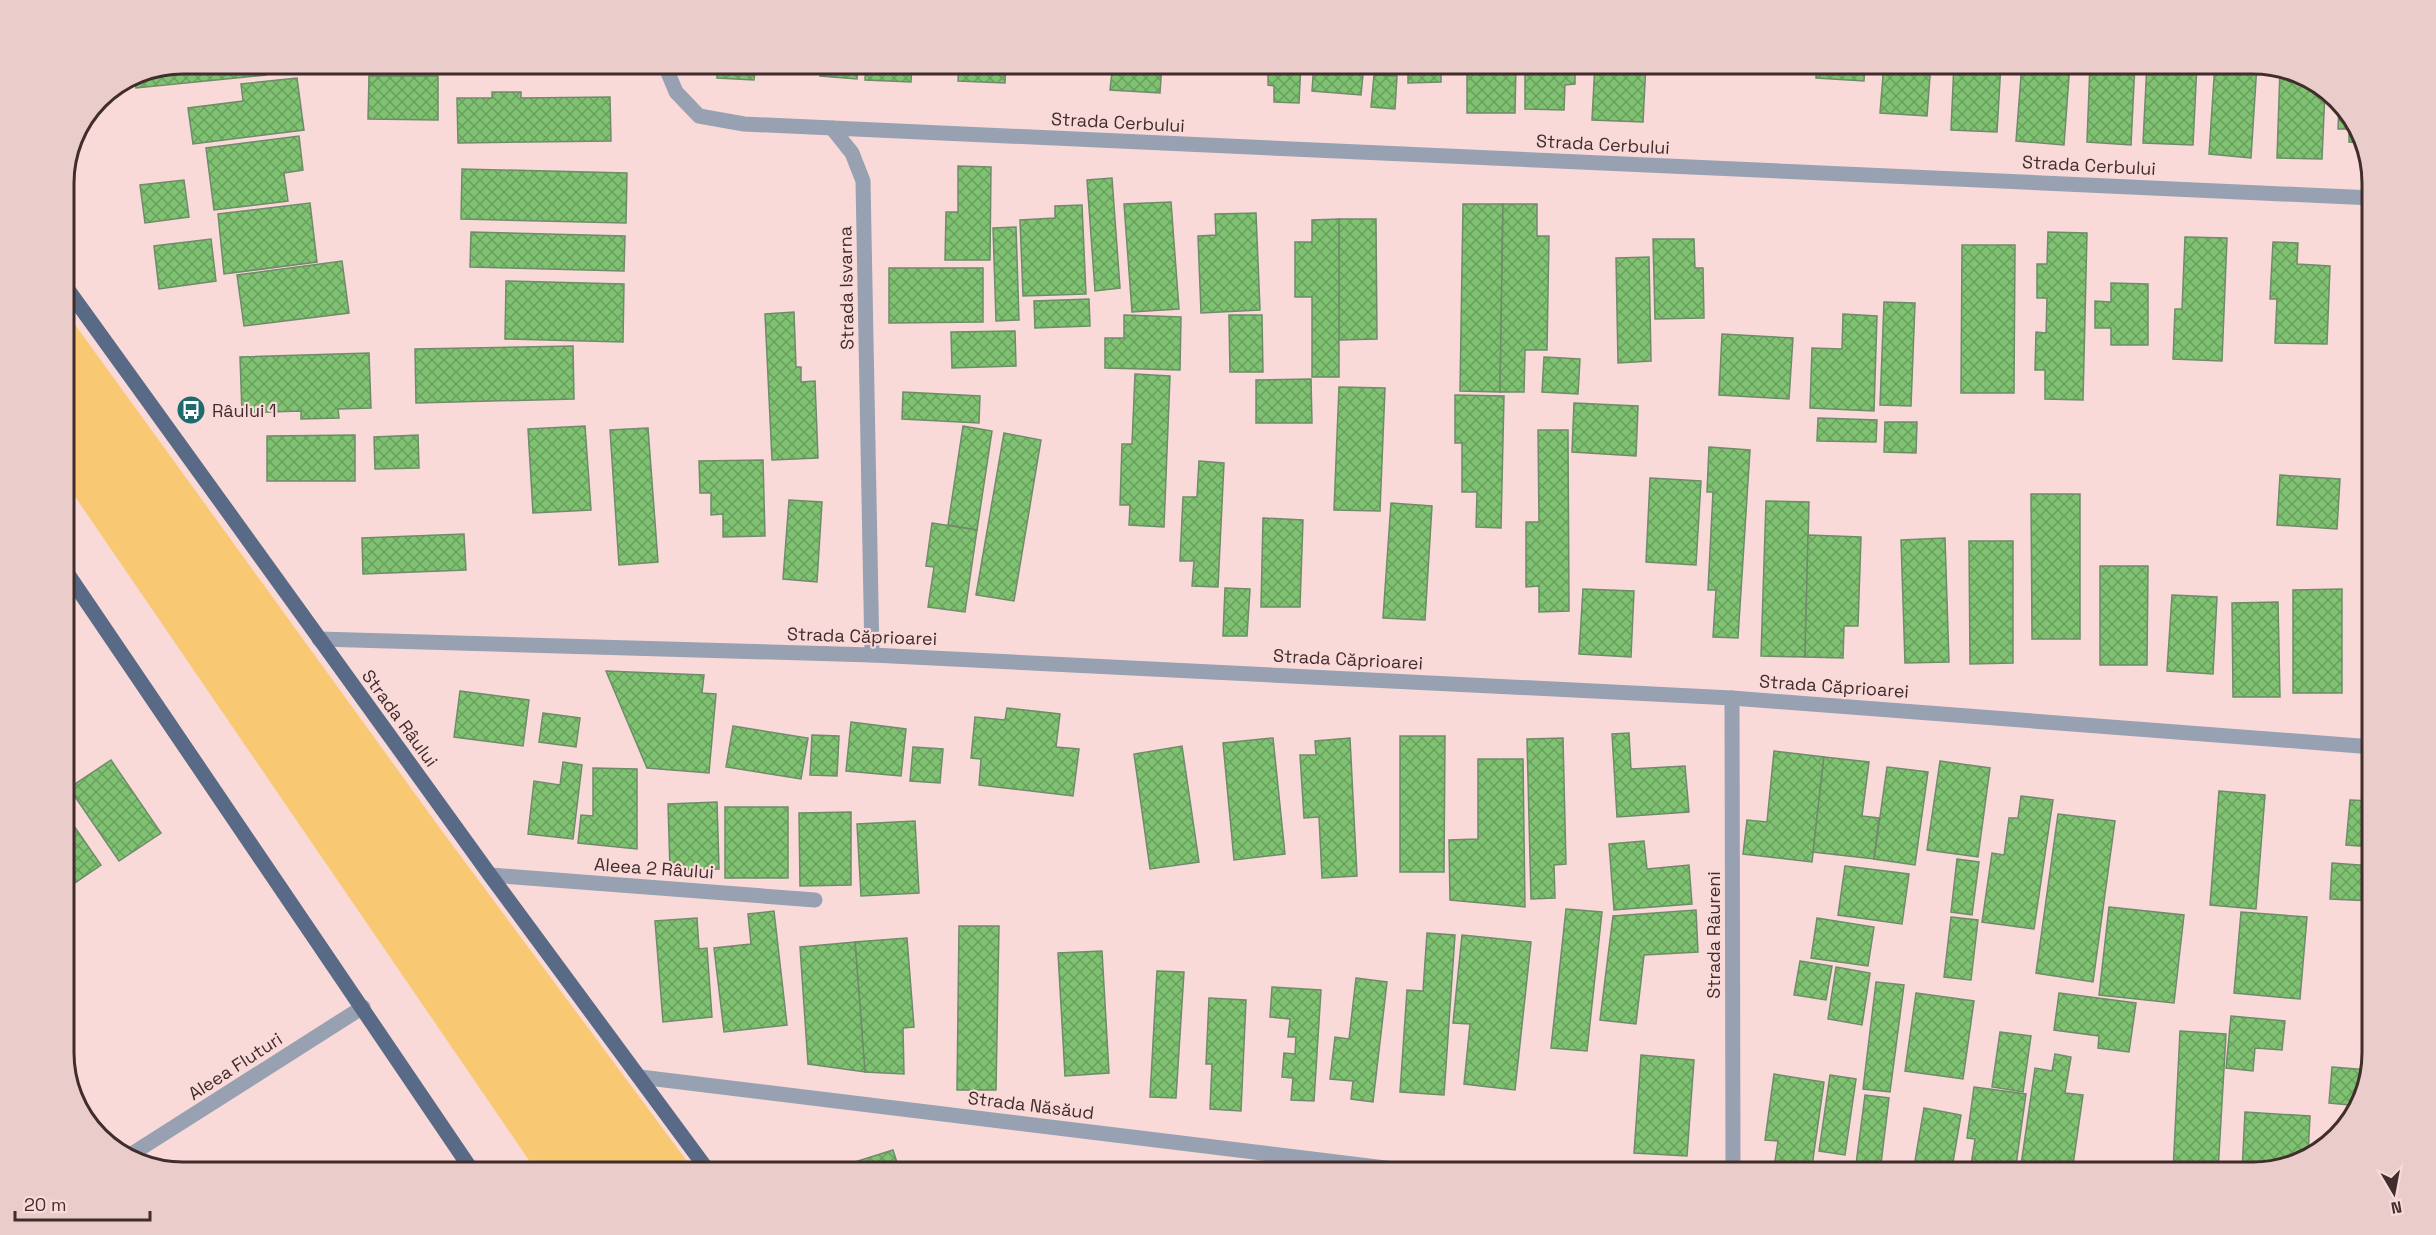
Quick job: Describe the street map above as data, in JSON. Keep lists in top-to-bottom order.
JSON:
{
  "streets": {
    "main road": ["Strada Râului"],
    "street": [
      "Strada Cerbului",
      "Strada Isvarna",
      "Strada Căprioarei",
      "Aleea 2 Râului",
      "Strada Râureni",
      "Aleea Fluturi",
      "Strada Năsăud"
    ]
  },
  "crossings": [
    ["Strada Cerbului", "Strada Isvarna"],
    ["Strada Isvarna", "Strada Căprioarei"],
    ["Strada Căprioarei", "Strada Râului"],
    ["Strada Căprioarei", "Strada Râureni"],
    ["Strada Râului", "Aleea 2 Râului"],
    ["Strada Râului", "Strada Năsăud"]
  ],
  "places": {
    "bus stop": ["Râului 1"]
  },
  "scale_bar": "20 m",
  "north": "bottom"
}
